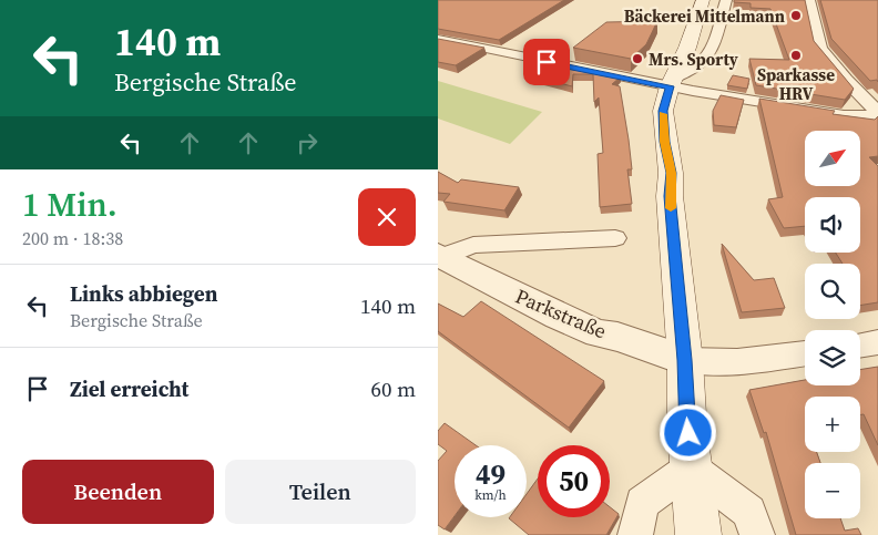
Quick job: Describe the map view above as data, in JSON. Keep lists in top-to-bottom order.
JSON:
{
  "streets": {
    "street": ["Parkstraße"]
  },
  "places": ["Bäckerei Mittelmann", "Sparkasse HRV", "Mrs. Sporty"],
  "north": "top right",
  "page": {
    "turn": ["140 m", "Bergische Straße"],
    "map_buttons": ["+", "−"],
    "heading": ["1 Min.", "200 m · 18:38"],
    "list": [
      {
        "name": "Links abbiegen",
        "note": "Bergische Straße",
        "value": "140 m"
      },
      {
        "name": "Ziel erreicht",
        "value": "60 m"
      }
    ],
    "speed": "49 km/h",
    "limit": "50",
    "buttons": ["Beenden", "Teilen"]
  }
}
